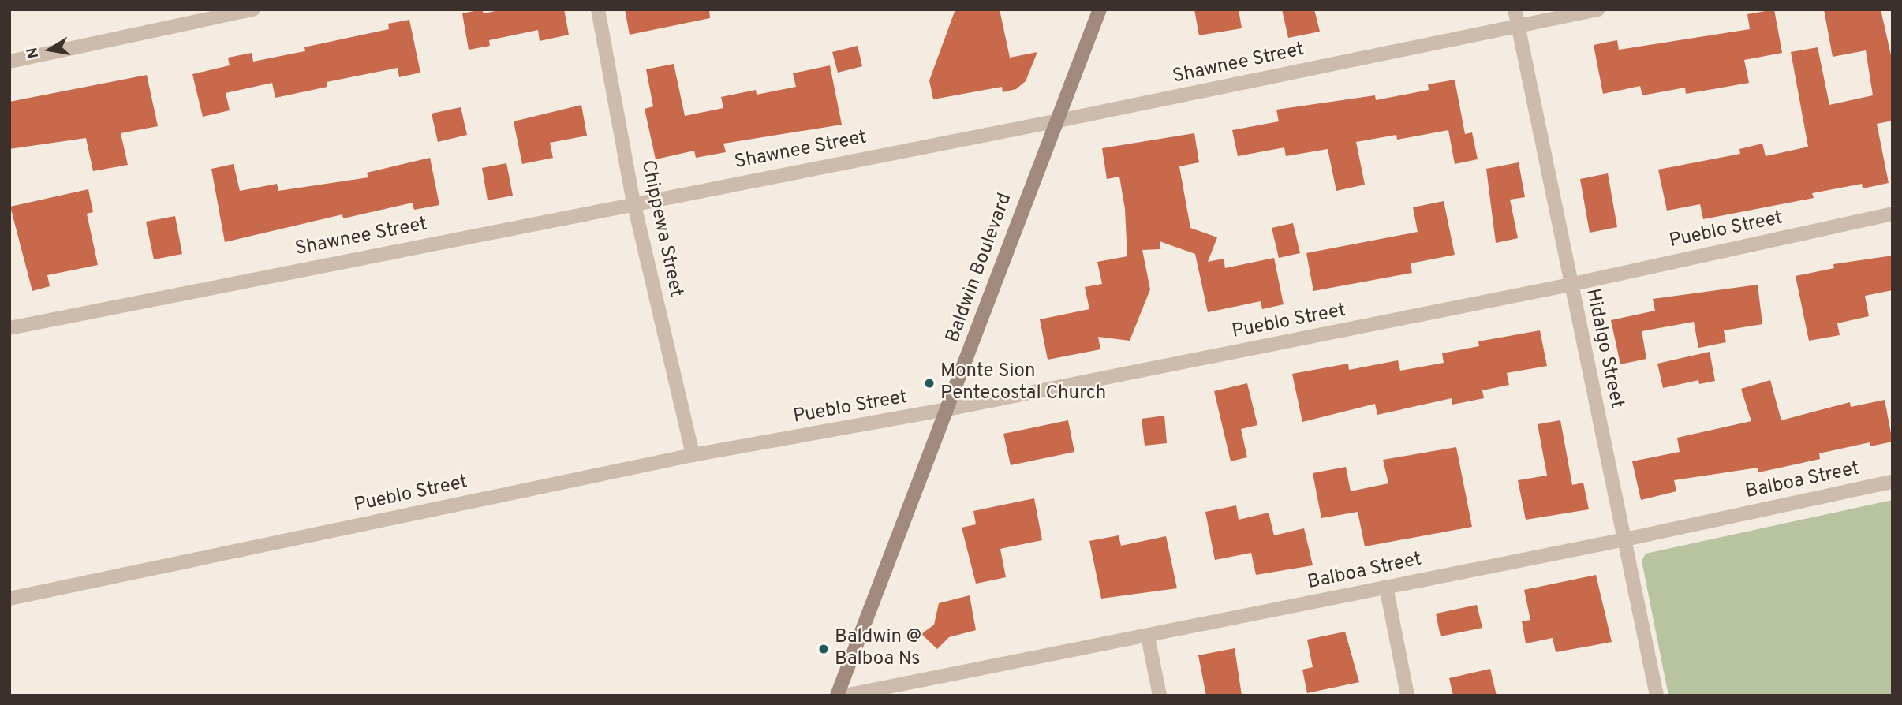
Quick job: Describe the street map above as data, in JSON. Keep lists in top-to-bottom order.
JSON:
{
  "streets": {
    "main road": ["Baldwin Boulevard"],
    "street": [
      "Shawnee Street",
      "Chippewa Street",
      "Pueblo Street",
      "Hidalgo Street",
      "Balboa Street"
    ]
  },
  "crossings": [
    ["Shawnee Street", "Chippewa Street"],
    ["Shawnee Street", "Baldwin Boulevard"],
    ["Shawnee Street", "Hidalgo Street"],
    ["Chippewa Street", "Pueblo Street"],
    ["Pueblo Street", "Baldwin Boulevard"],
    ["Pueblo Street", "Hidalgo Street"],
    ["Hidalgo Street", "Balboa Street"]
  ],
  "places": ["Monte Sion Pentecostal Church", "Baldwin @ Balboa Ns"],
  "north": "left"
}
